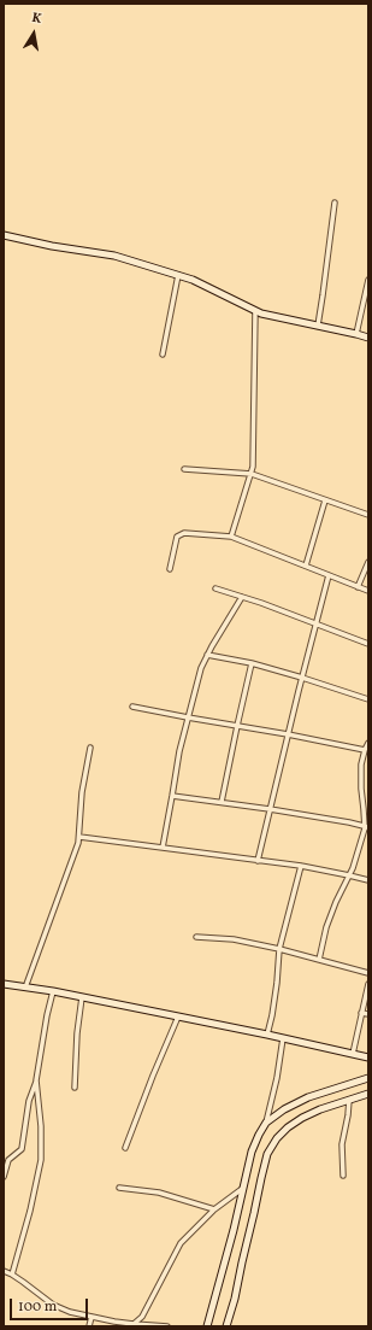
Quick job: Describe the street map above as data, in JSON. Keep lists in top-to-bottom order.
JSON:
{
  "scale_bar": "100 m",
  "north": "top"
}
